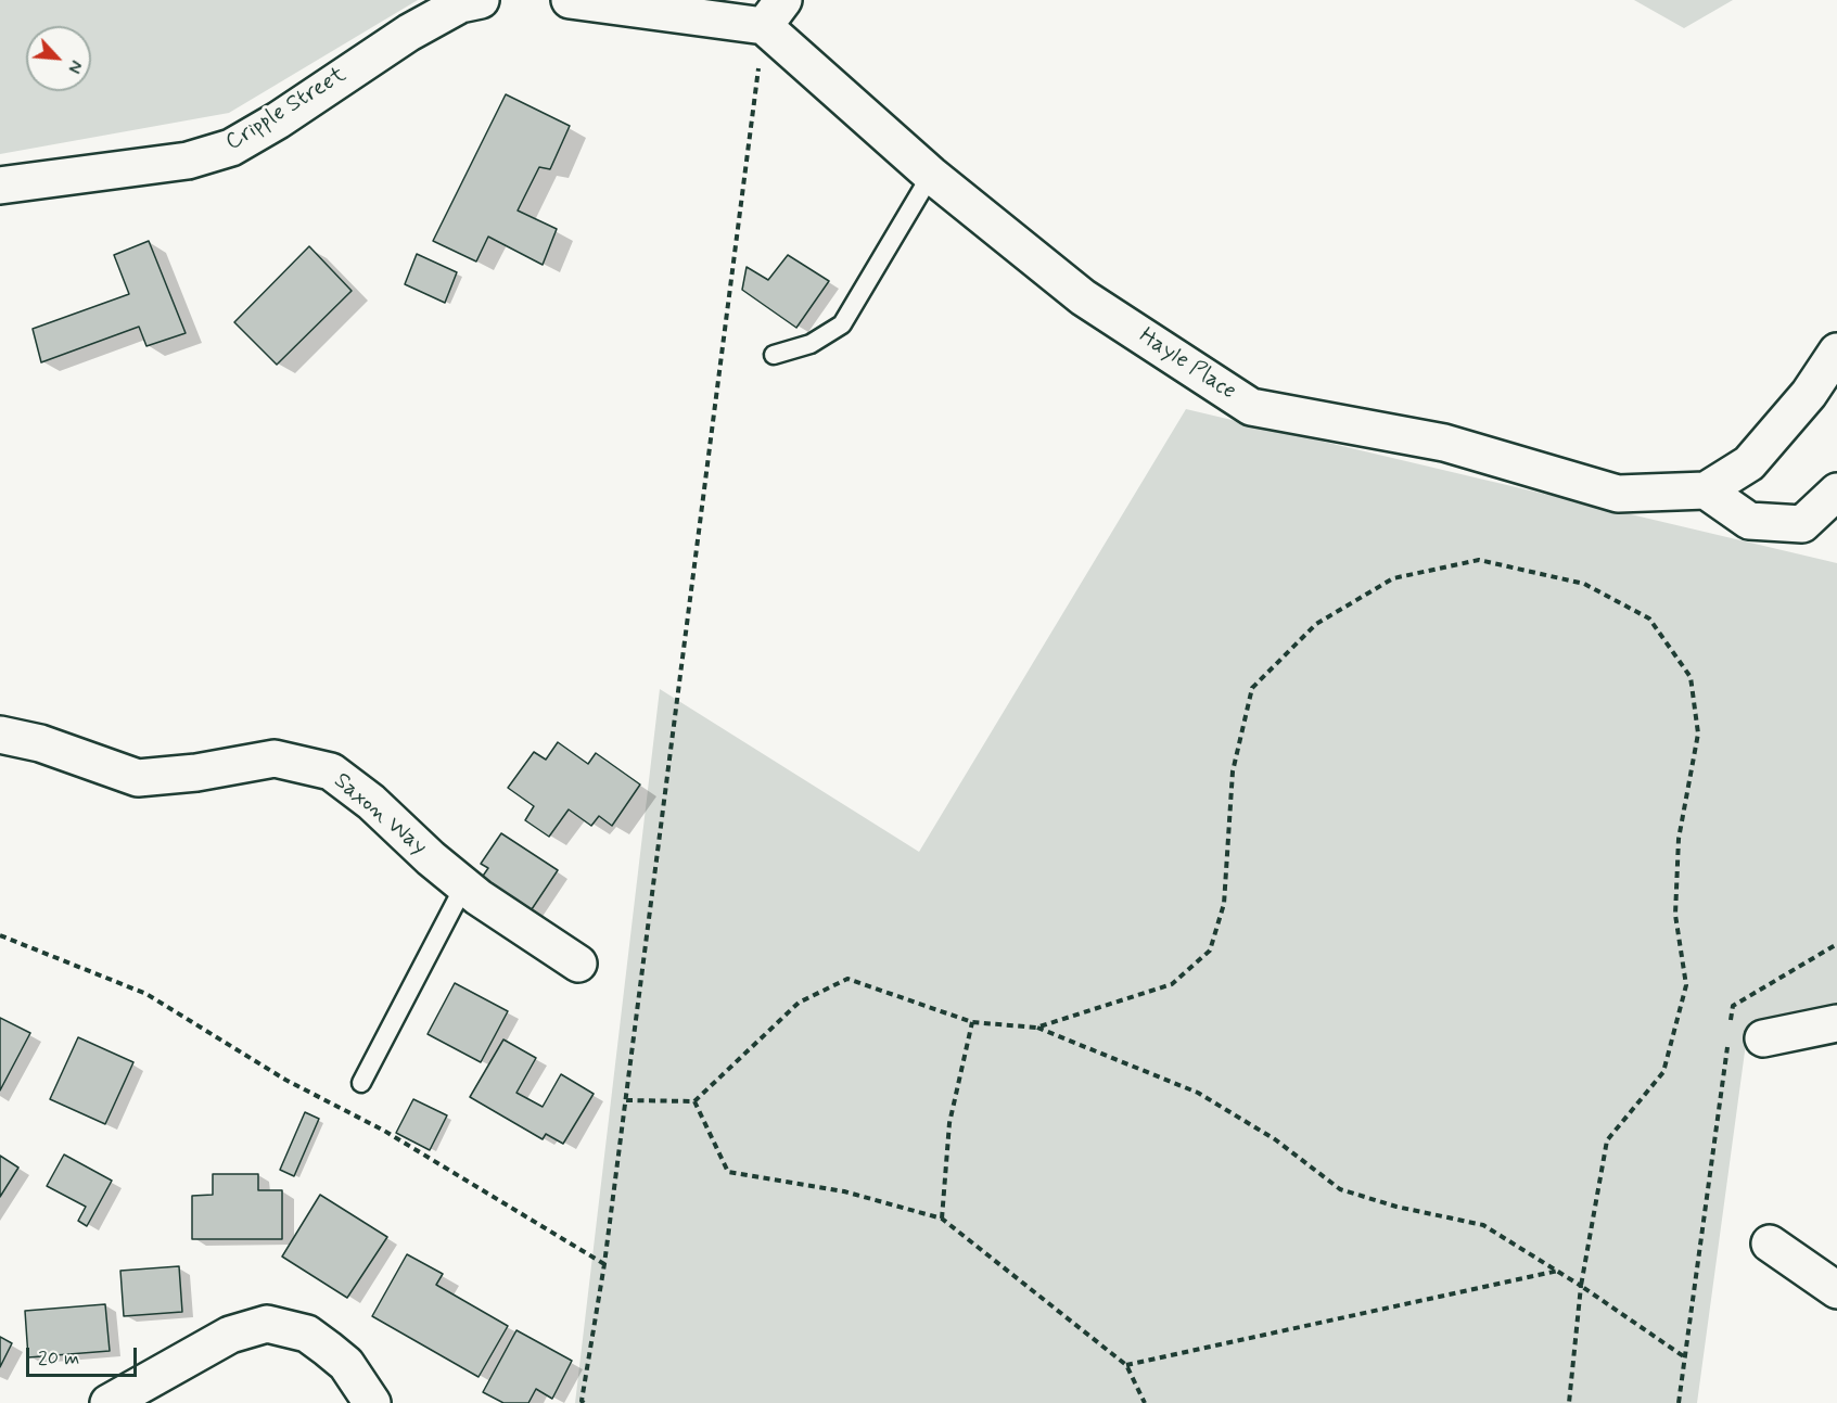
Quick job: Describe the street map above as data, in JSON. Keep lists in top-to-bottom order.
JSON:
{
  "streets": {
    "street": ["Cripple Street", "Hayle Place", "Saxon Way"]
  },
  "scale_bar": "20 m",
  "north": "bottom right"
}
